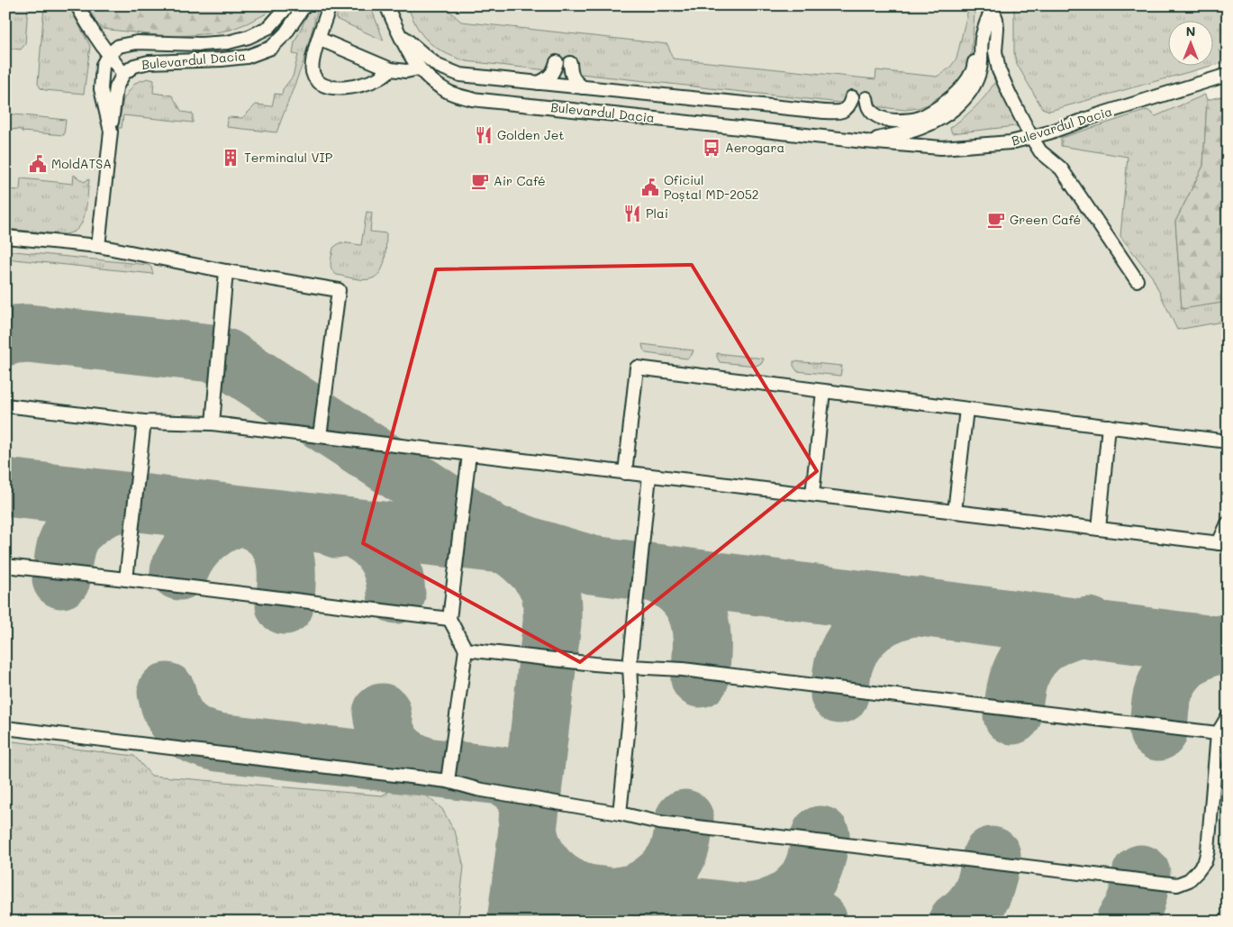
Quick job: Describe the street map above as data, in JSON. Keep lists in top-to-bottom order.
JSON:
{
  "streets": {
    "lane": ["Bulevardul Dacia"]
  },
  "places": {
    "restaurant": ["Golden Jet", "Plai"],
    "bus stop": ["Aerogara"],
    "building": ["Terminalul VIP"],
    "public building": ["MoldATSA", "Oficiul Poștal MD-2052"],
    "cafe": ["Air Café", "Green Café"]
  },
  "north": "top"
}
